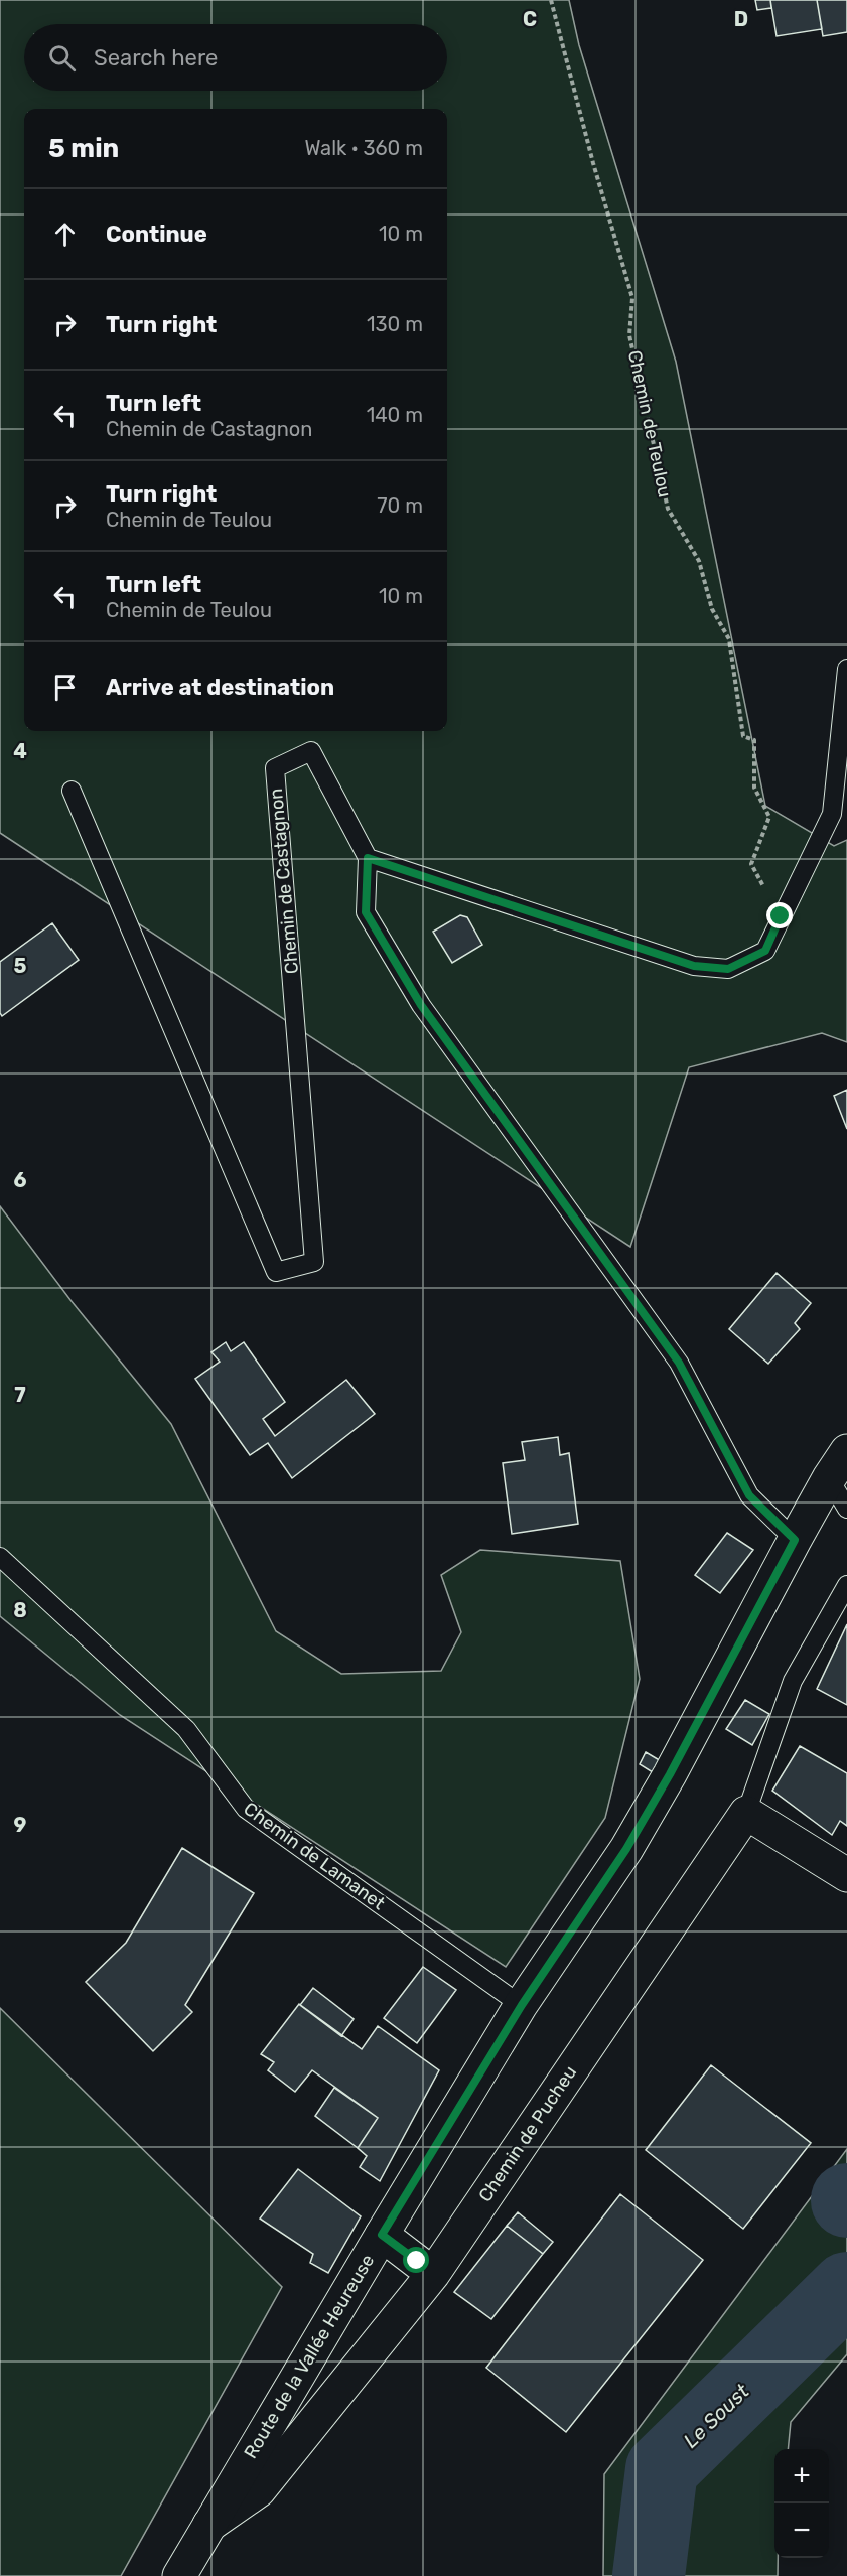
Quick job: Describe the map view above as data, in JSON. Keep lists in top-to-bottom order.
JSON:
{
  "streets": {
    "street": ["Chemin de Pucheu", "Route de la Vallée Heureuse"],
    "lane": ["Chemin de Castagnon", "Chemin de Lamanet"],
    "path": ["Chemin de Teulou"]
  },
  "crossings": [
    ["Chemin de Castagnon", "Route de la Vallée Heureuse"],
    ["Chemin de Lamanet", "Route de la Vallée Heureuse"],
    ["Chemin de Pucheu", "Route de la Vallée Heureuse"]
  ],
  "water": ["Le Soust"],
  "page": {
    "search": "Search here",
    "heading": ["5 min", "Walk · 360 m"],
    "list": [
      ["Continue", "10 m"],
      ["Turn right", "130 m"],
      ["Turn left", "Chemin de Castagnon", "140 m"],
      ["Turn right", "Chemin de Teulou", "70 m"],
      ["Turn left", "Chemin de Teulou", "10 m"],
      "Arrive at destination"
    ],
    "map_buttons": ["+", "−"]
  },
  "grid": {
    "columns": ["C", "D"],
    "rows": [
      "4",
      "5",
      "6",
      "7",
      "8",
      "9"
    ]
  }
}
